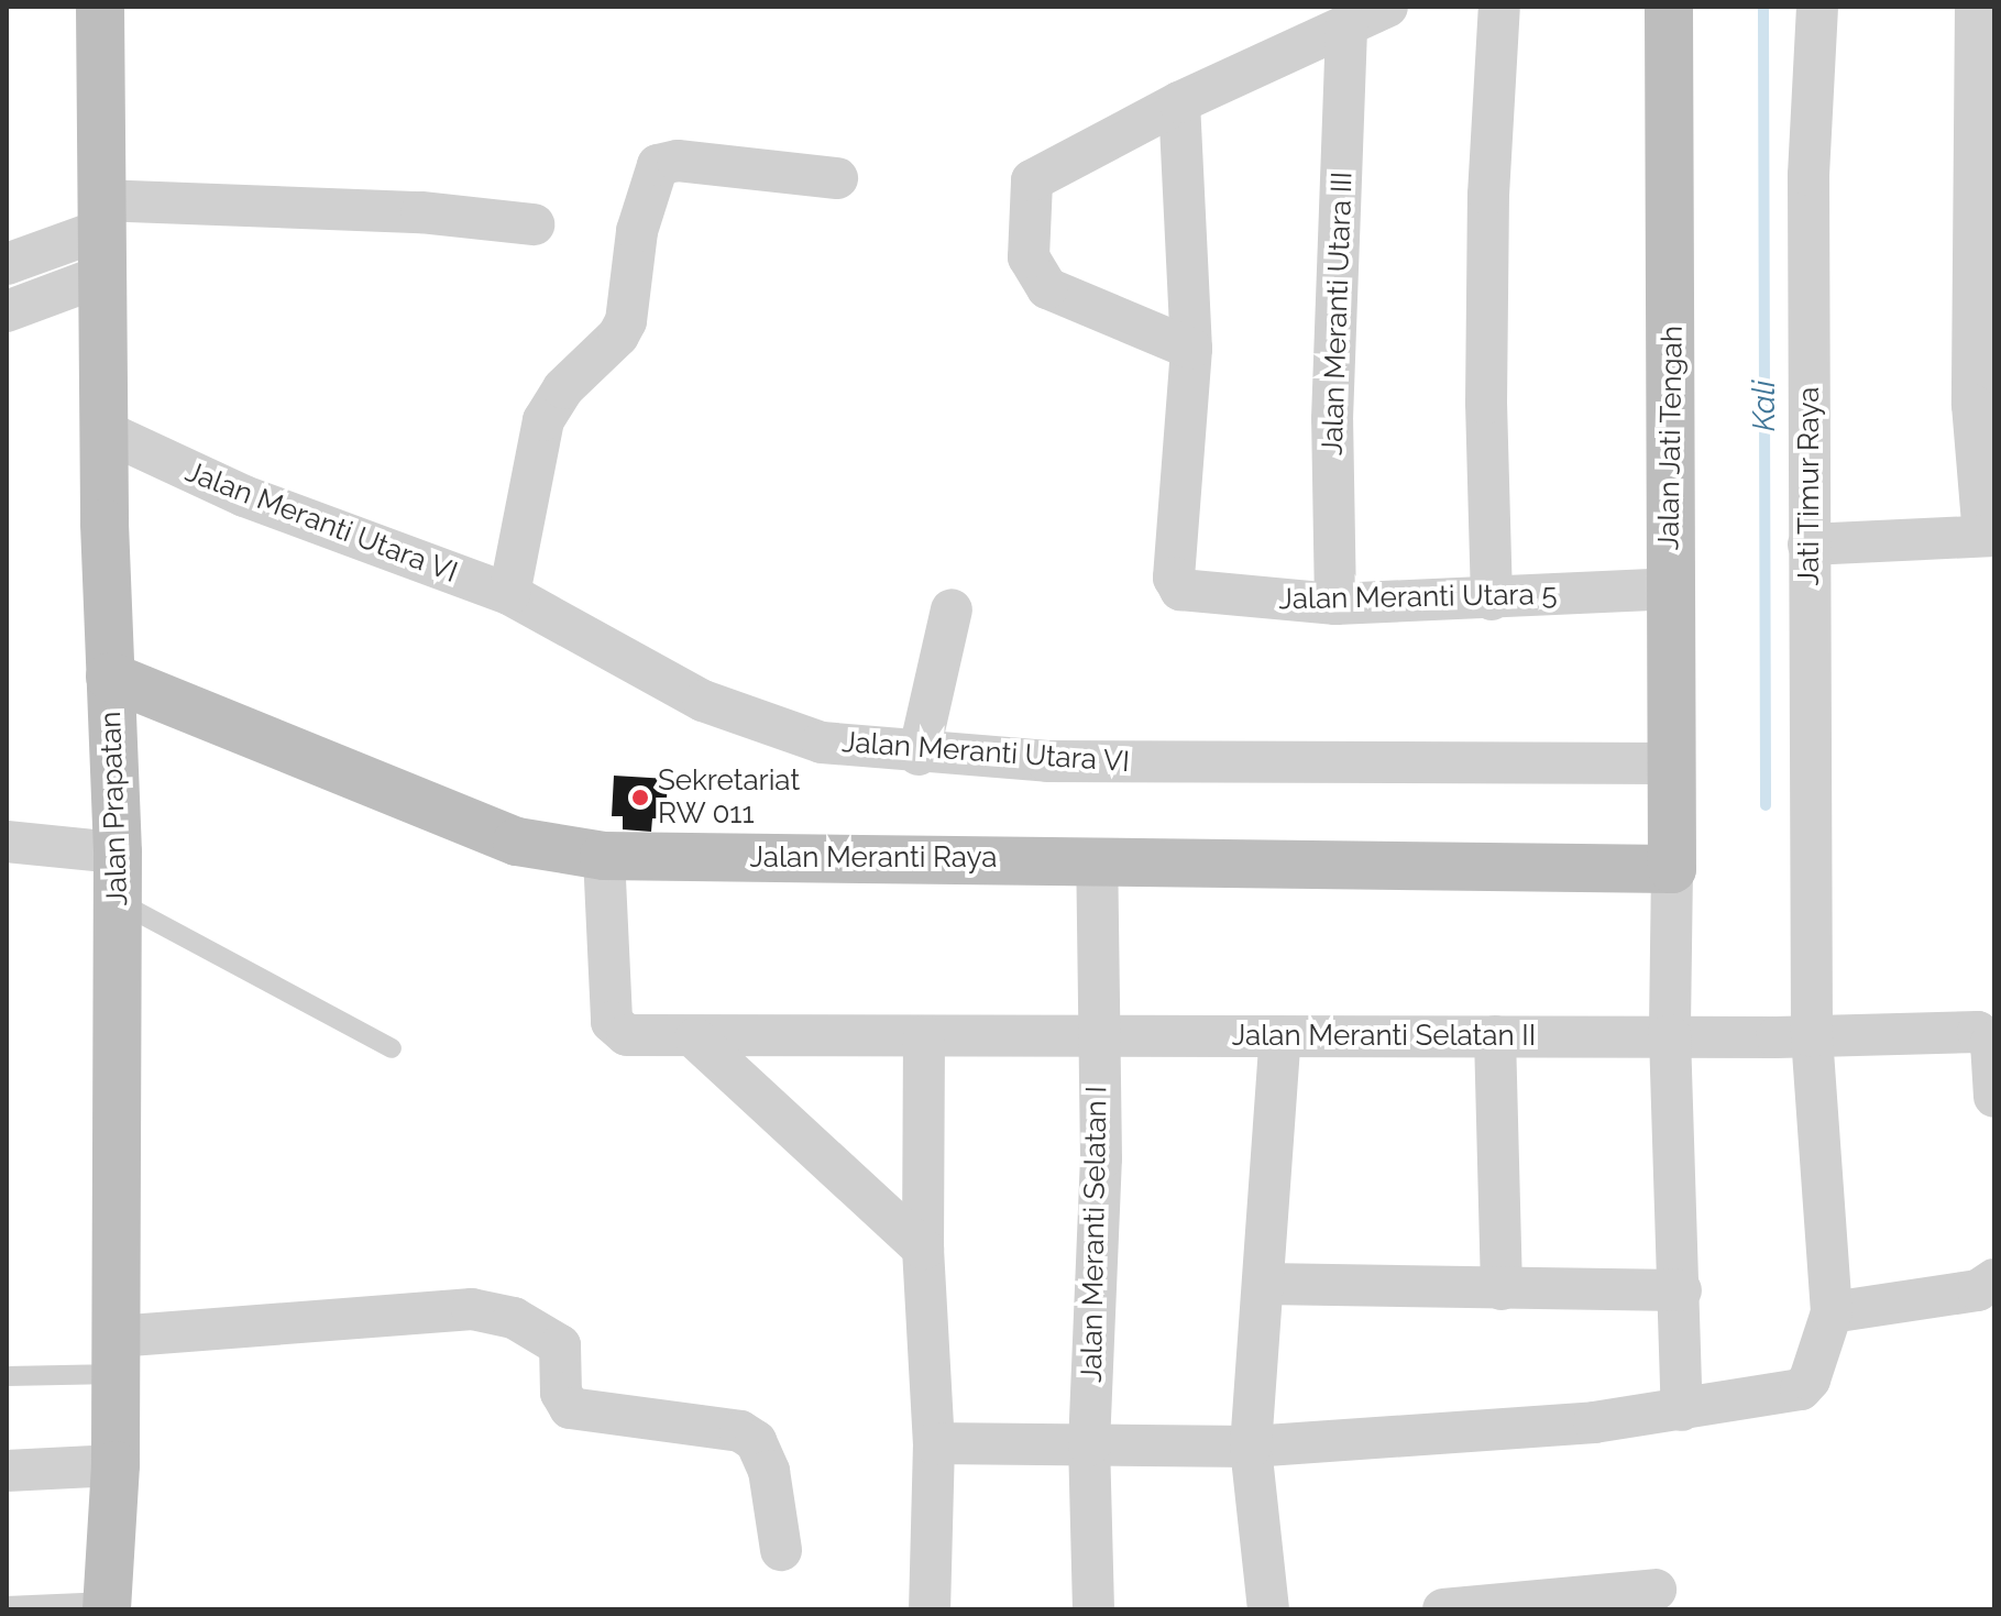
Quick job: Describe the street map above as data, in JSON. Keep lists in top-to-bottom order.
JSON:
{
  "streets": {
    "street": [
      "Jalan Meranti Utara III",
      "Jalan Jati Tengah",
      "Jati Timur Raya",
      "Jalan Meranti Utara VI",
      "Jalan Meranti Utara 5",
      "Jalan Prapatan",
      "Jalan Meranti Raya",
      "Jalan Meranti Selatan II",
      "Jalan Meranti Selatan I"
    ]
  },
  "crossings": [
    ["Jalan Meranti Utara III", "Jalan Meranti Utara 5"],
    ["Jalan Jati Tengah", "Jalan Meranti Utara VI"],
    ["Jalan Jati Tengah", "Jalan Meranti Utara 5"],
    ["Jalan Jati Tengah", "Jalan Meranti Raya"],
    ["Jati Timur Raya", "Jalan Meranti Selatan II"],
    ["Jalan Meranti Utara VI", "Jalan Prapatan"],
    ["Jalan Prapatan", "Jalan Meranti Raya"],
    ["Jalan Meranti Raya", "Jalan Meranti Selatan II"],
    ["Jalan Meranti Raya", "Jalan Meranti Selatan I"],
    ["Jalan Meranti Selatan II", "Jalan Meranti Selatan I"]
  ],
  "water": ["Kali"],
  "places": ["Sekretariat RW 011"]
}
